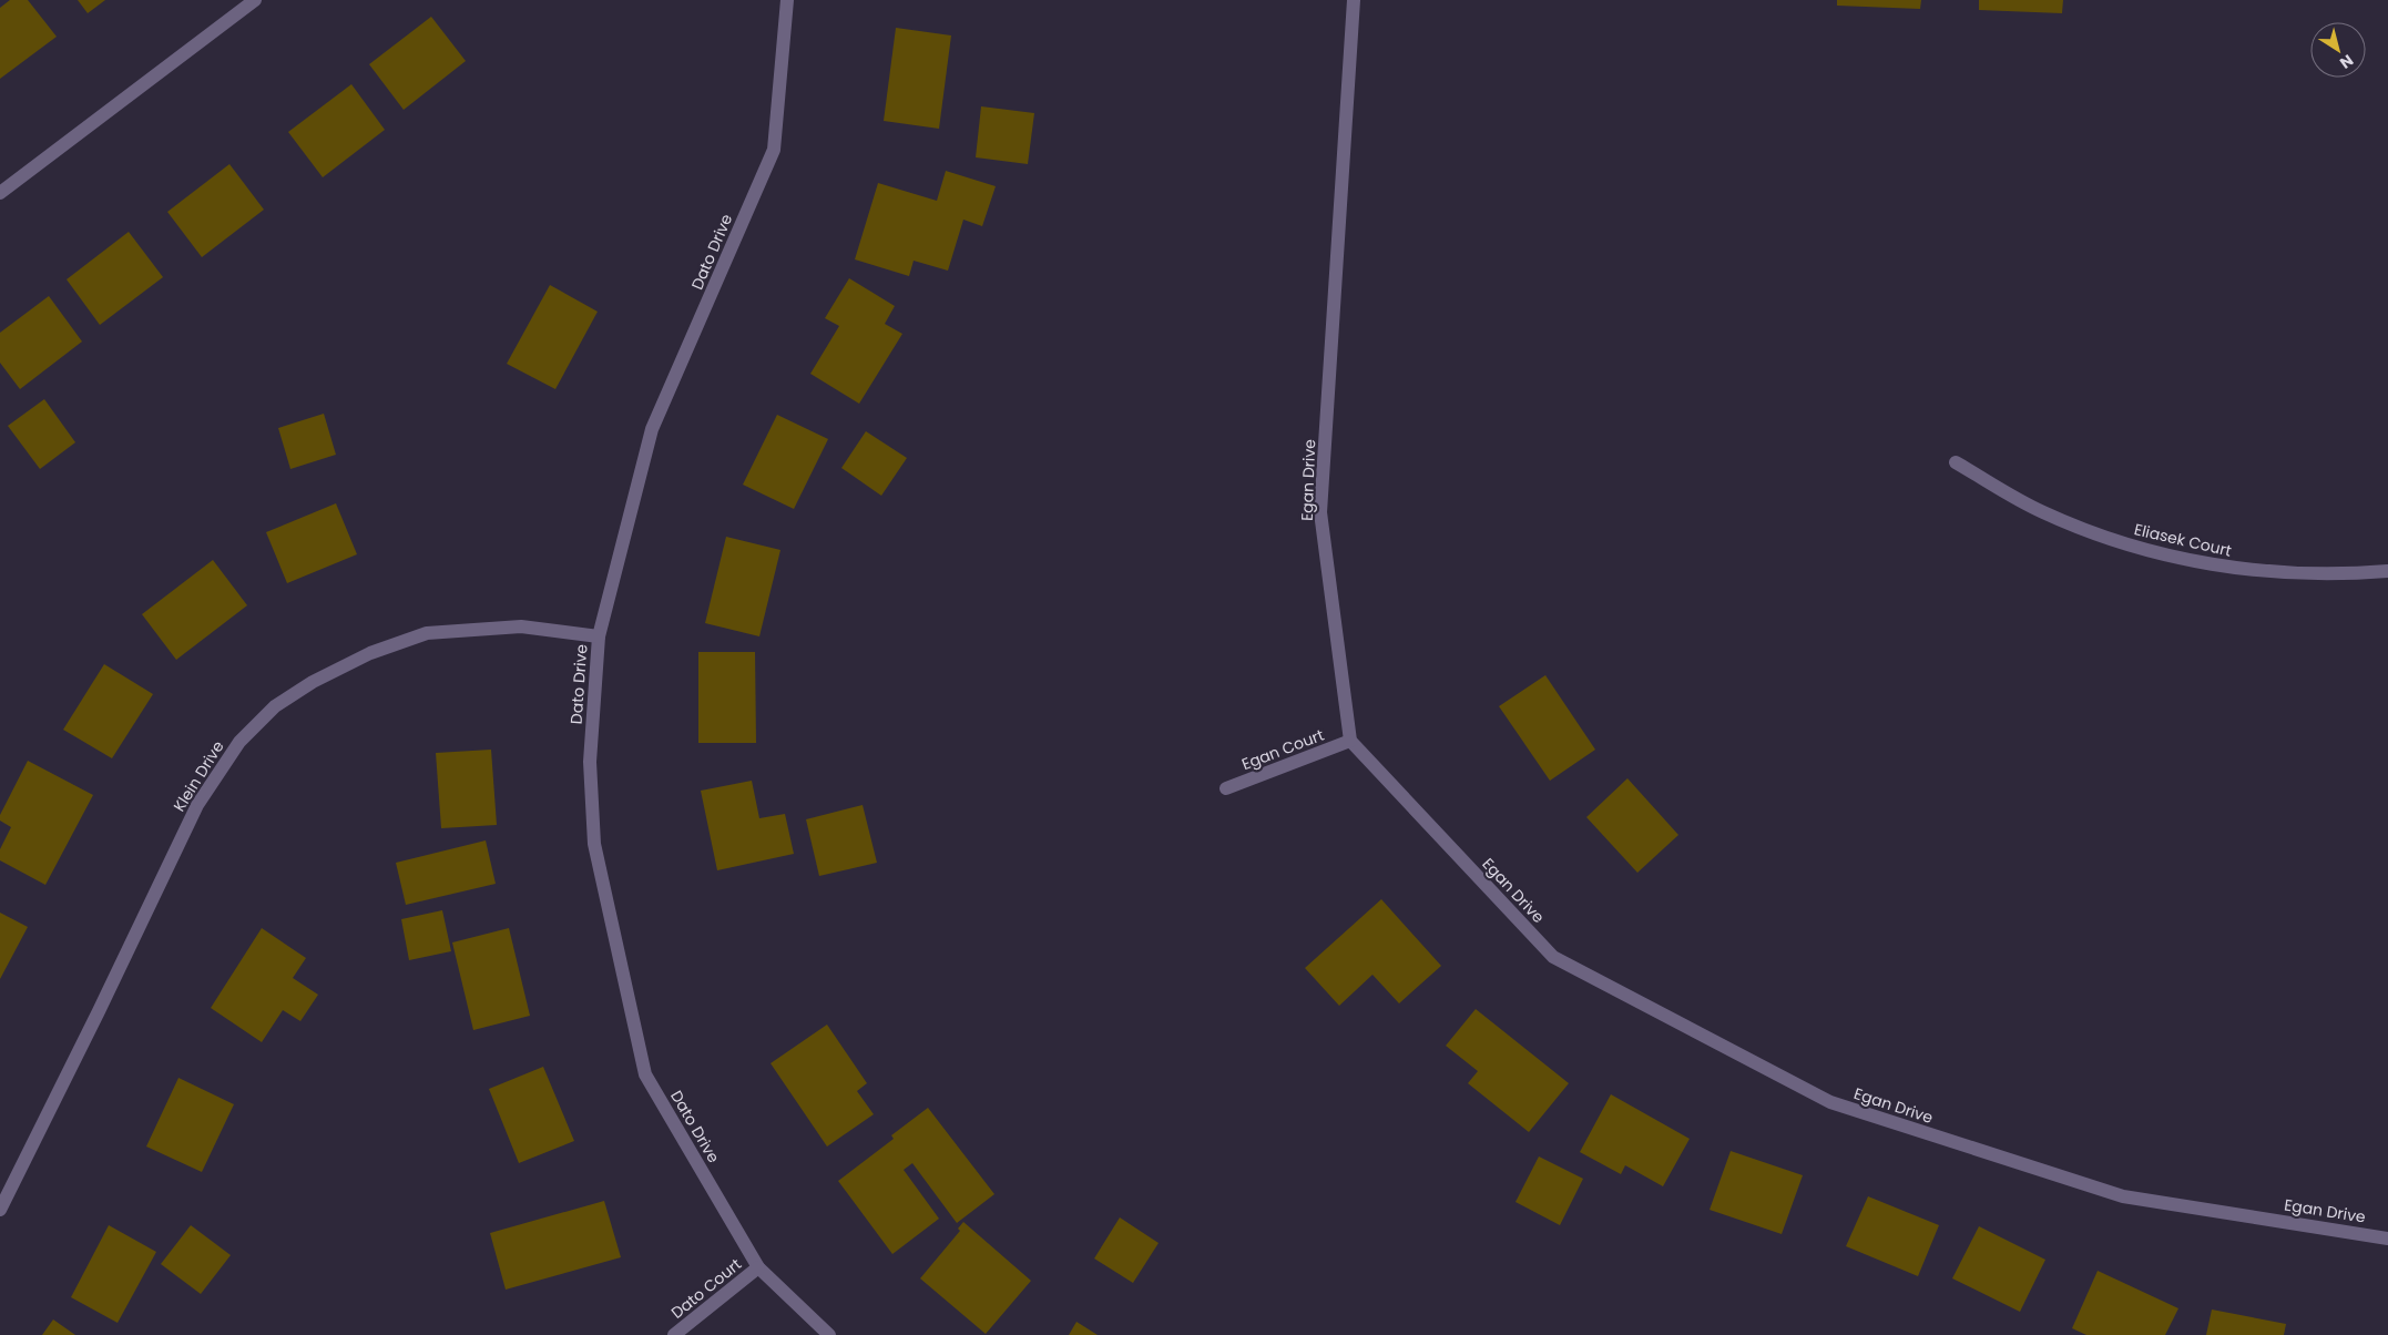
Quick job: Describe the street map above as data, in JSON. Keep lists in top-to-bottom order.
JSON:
{
  "streets": {
    "street": [
      "Dato Drive",
      "Egan Drive",
      "Eliasek Court",
      "Egan Court",
      "Klein Drive",
      "Dato Court"
    ]
  },
  "crossings": [
    ["Dato Drive", "Klein Drive"],
    ["Dato Drive", "Dato Court"],
    ["Egan Drive", "Egan Court"]
  ],
  "north": "bottom right"
}
